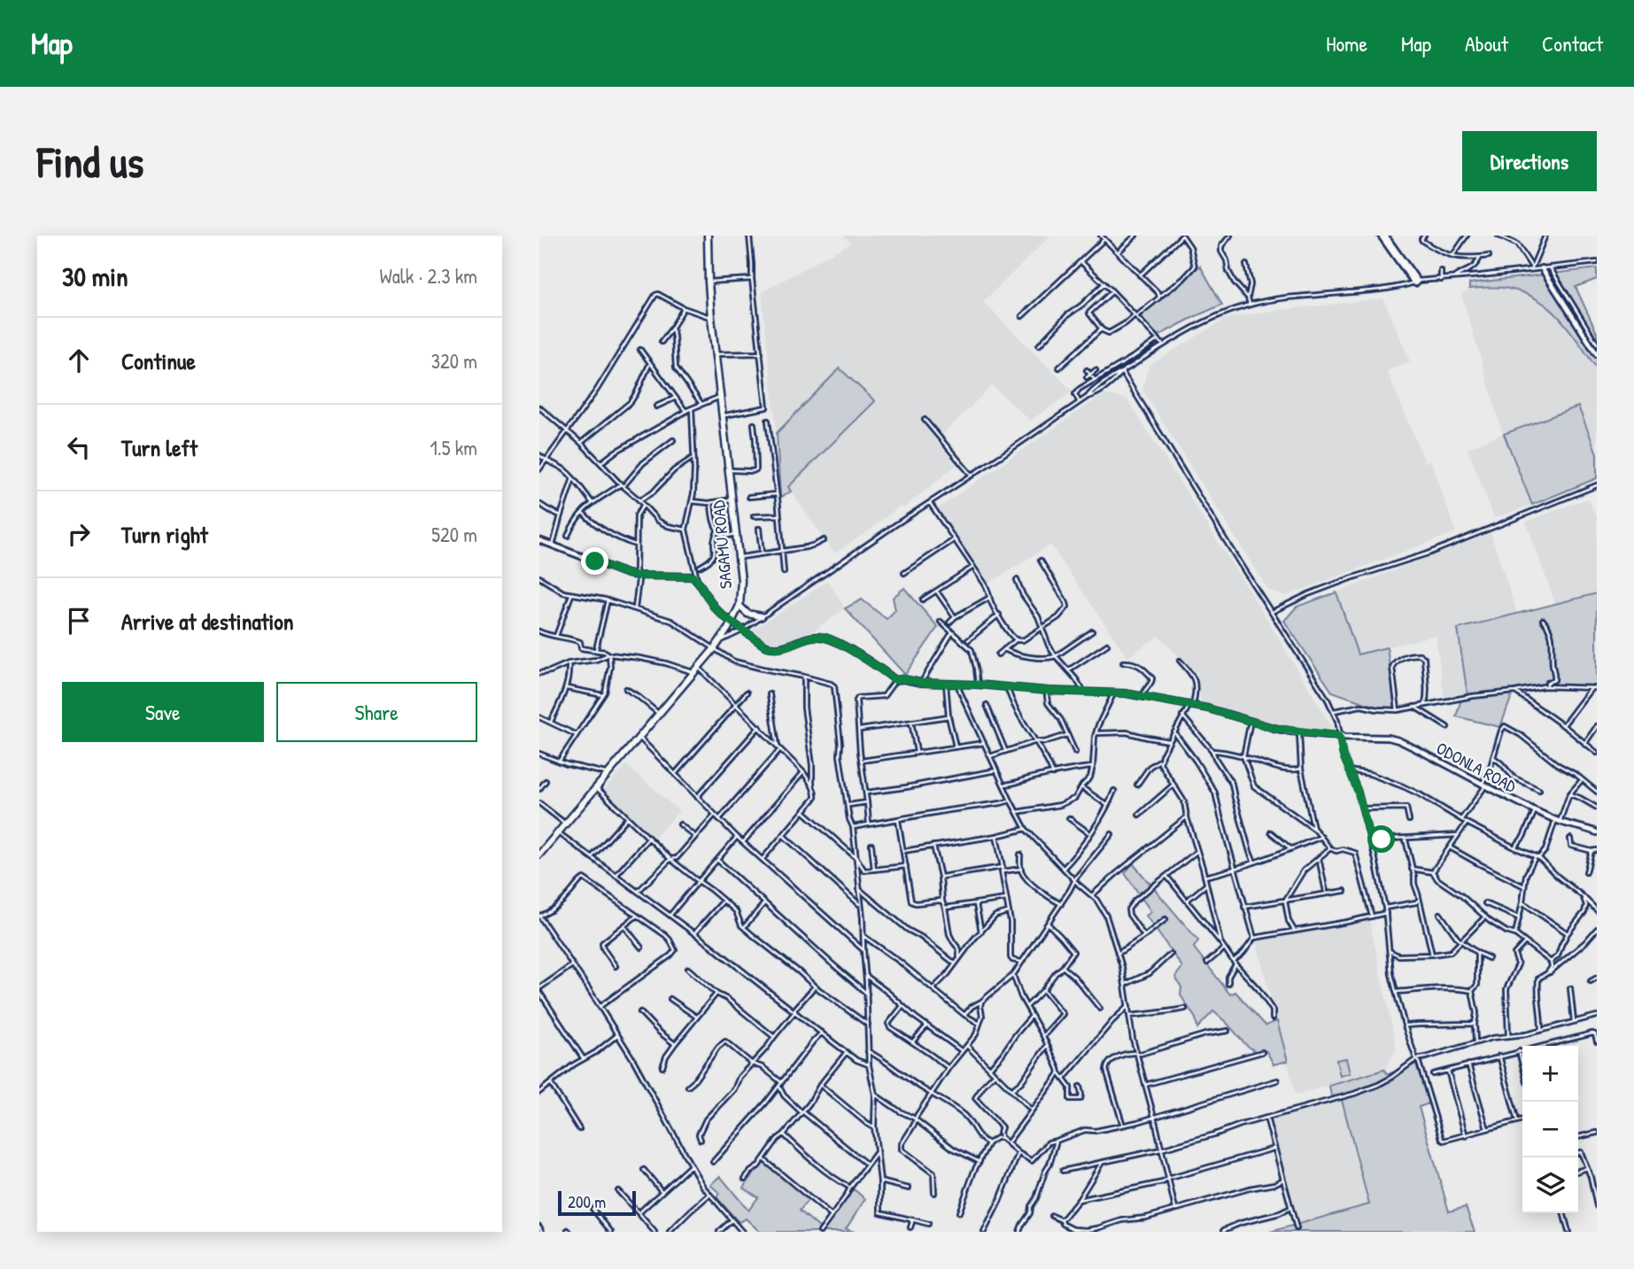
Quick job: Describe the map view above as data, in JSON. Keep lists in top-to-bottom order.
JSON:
{
  "streets": {
    "highway": ["SAGAMU ROAD"],
    "street": ["ODONLA ROAD"]
  },
  "scale_bar": "200 m",
  "page": {
    "header": "Map",
    "nav": [
      "Home",
      "Map",
      "About",
      "Contact"
    ],
    "buttons": [
      "Directions",
      ["Save", "Share"]
    ],
    "title": "Find us",
    "heading": ["30 min", "Walk · 2.3 km"],
    "list": [
      ["Continue", "320 m"],
      ["Turn left", "1.5 km"],
      ["Turn right", "520 m"],
      "Arrive at destination"
    ],
    "map_buttons": ["+", "−"],
    "scale": "200 m"
  }
}
